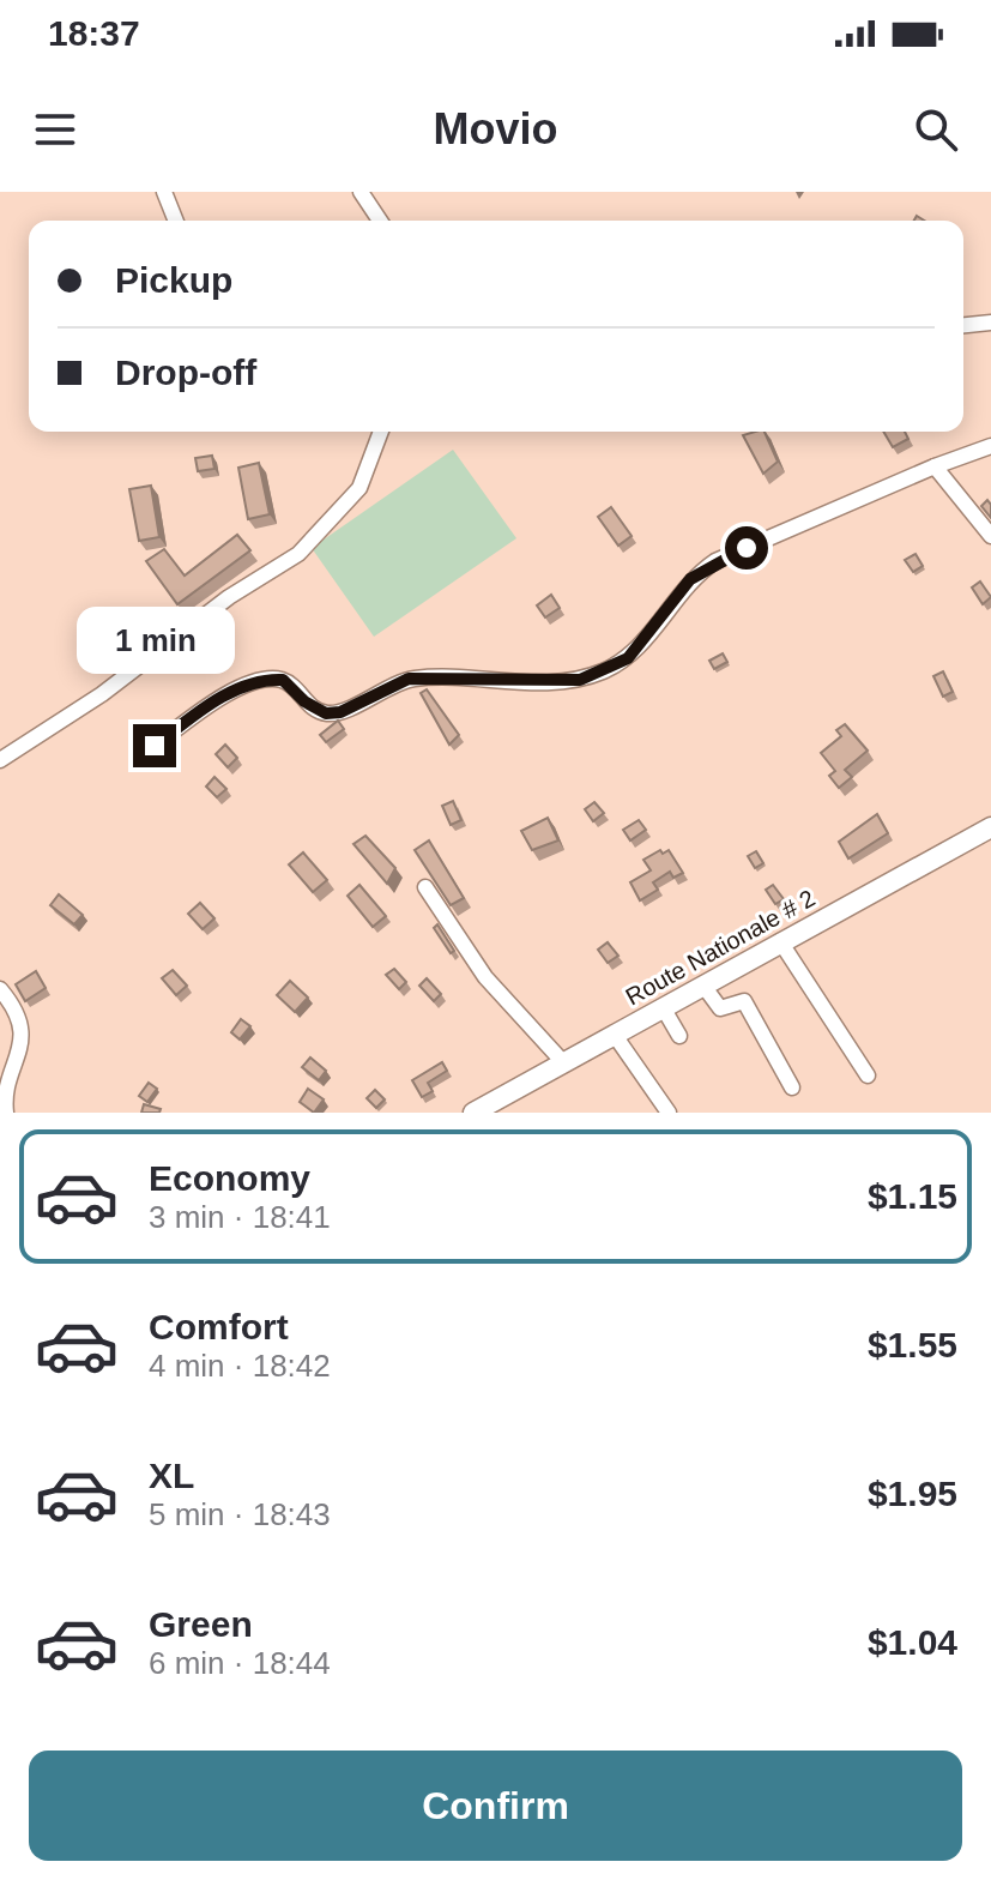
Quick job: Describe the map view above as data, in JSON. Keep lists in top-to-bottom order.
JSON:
{
  "streets": {
    "main road": ["Route Nationale # 2"]
  },
  "page": {
    "status": "18:37",
    "header": "Movio",
    "banner": ["Pickup", "Drop-off"],
    "bubble": "1 min",
    "list": [
      {
        "name": "Economy",
        "note": "3 min · 18:41",
        "value": "$1.15"
      },
      {
        "name": "Comfort",
        "note": "4 min · 18:42",
        "value": "$1.55"
      },
      {
        "name": "XL",
        "note": "5 min · 18:43",
        "value": "$1.95"
      },
      {
        "name": "Green",
        "note": "6 min · 18:44",
        "value": "$1.04"
      }
    ],
    "buttons": "Confirm"
  }
}
